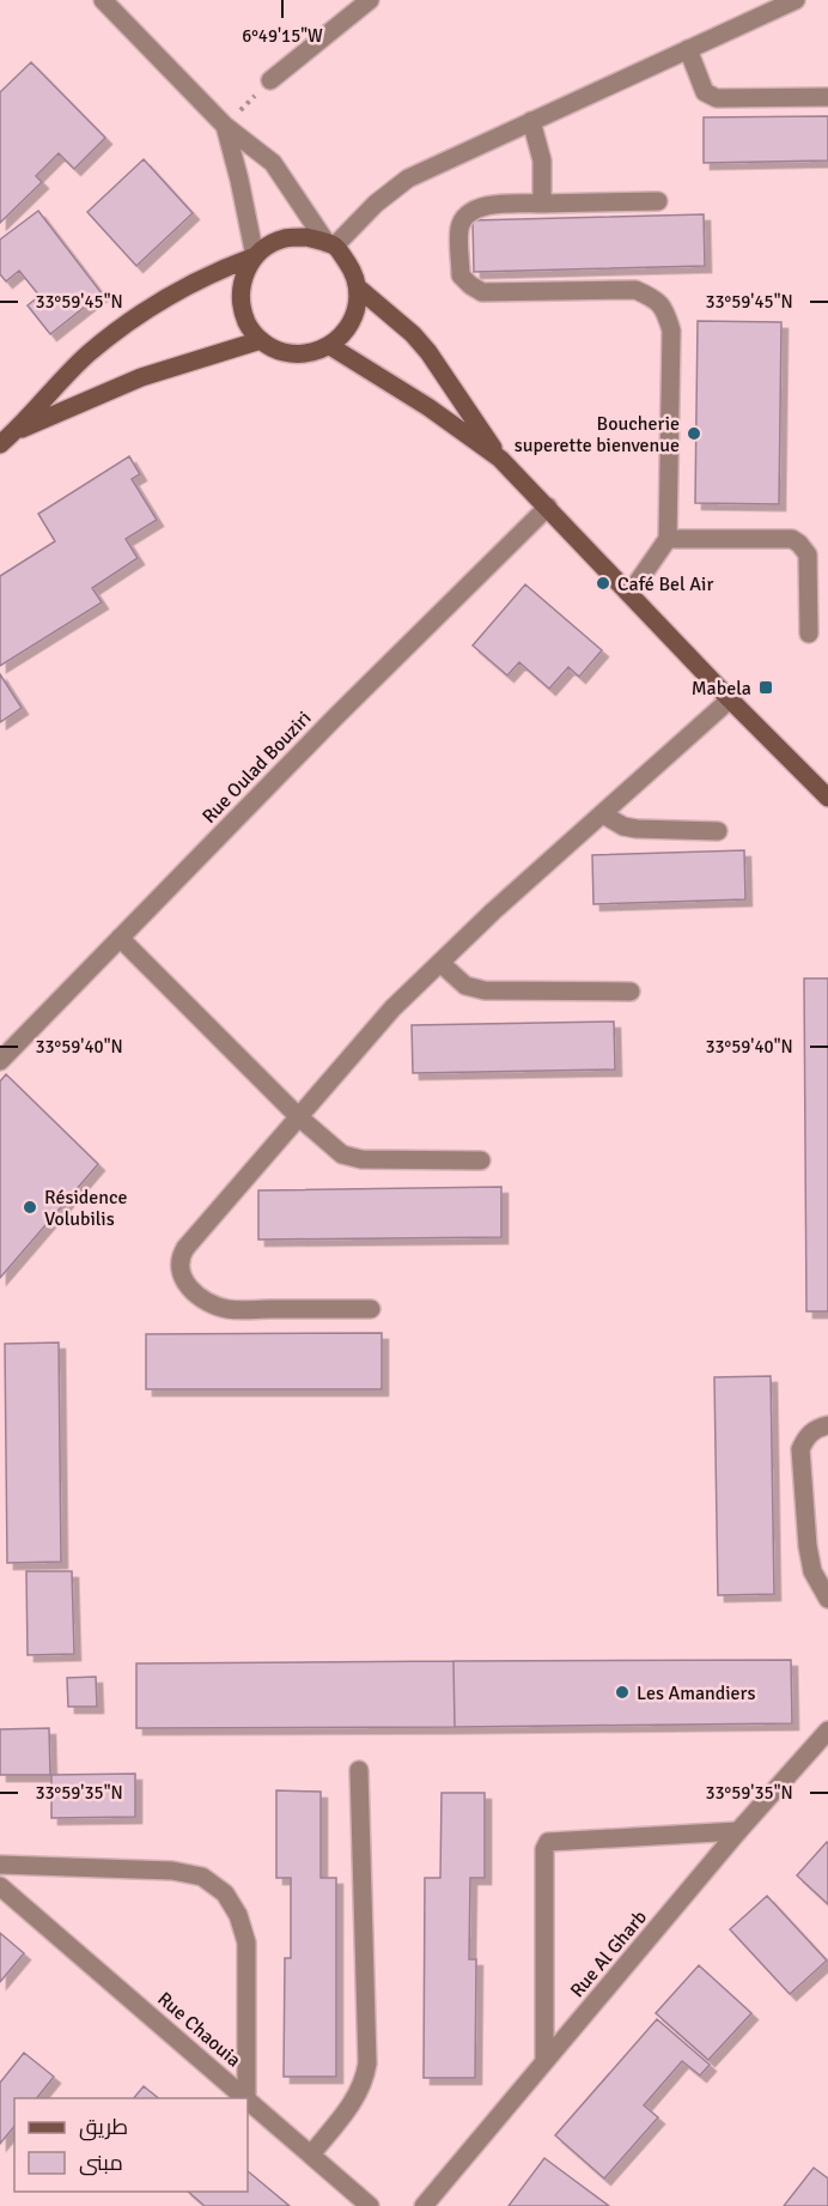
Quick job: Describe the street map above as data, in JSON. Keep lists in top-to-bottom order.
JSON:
{
  "streets": {
    "street": ["Rue Oulad Bouziri", "Rue Al Gharb", "Rue Chaouia"]
  },
  "places": {
    "other": [
      "Boucherie superette bienvenue",
      "Café Bel Air",
      "Résidence Volubilis",
      "Les Amandiers"
    ],
    "transit": ["Mabela"]
  },
  "legend": ["طريق", "مبنى"],
  "coordinates": [
    "6°49'15\"W",
    "33°59'45\"N",
    "33°59'40\"N",
    "33°59'35\"N"
  ]
}
